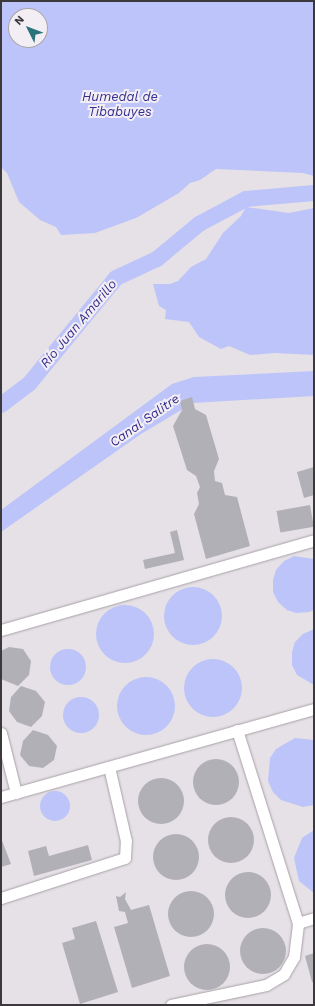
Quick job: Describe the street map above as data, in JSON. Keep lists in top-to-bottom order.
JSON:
{
  "water": ["Humedal de Tibabuyes", "Río Juan Amarillo", "Canal Salitre"],
  "north": "top left"
}
